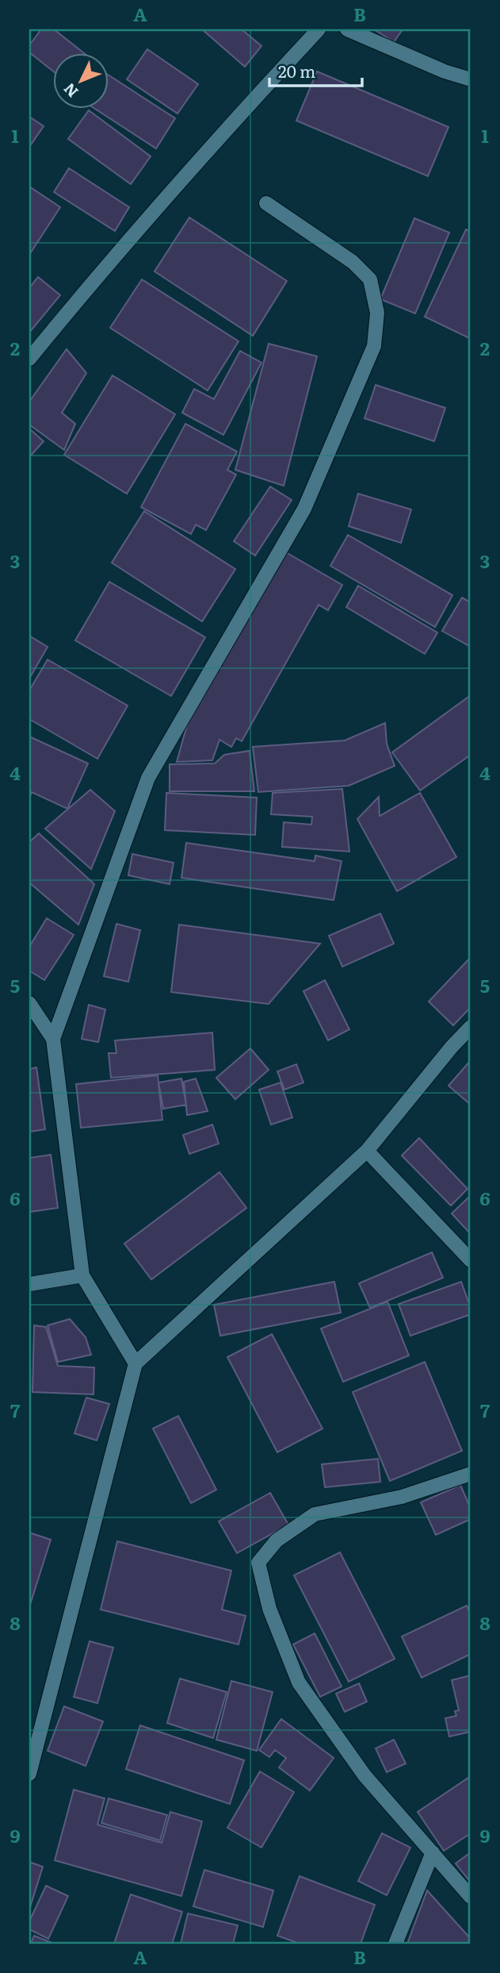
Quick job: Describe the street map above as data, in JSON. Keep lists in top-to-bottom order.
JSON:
{
  "scale_bar": "20 m",
  "north": "bottom left",
  "grid": {
    "columns": ["A", "B"],
    "rows": [
      "1",
      "2",
      "3",
      "4",
      "5",
      "6",
      "7",
      "8",
      "9"
    ]
  }
}
